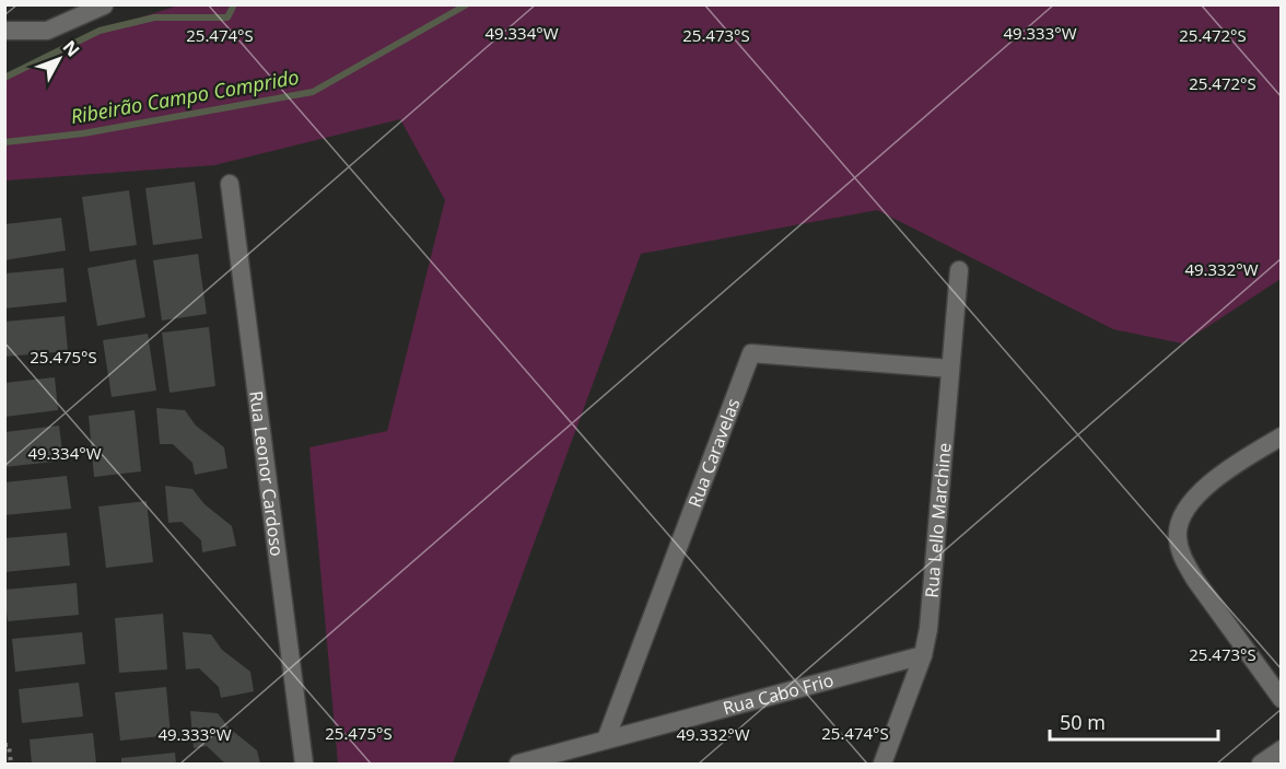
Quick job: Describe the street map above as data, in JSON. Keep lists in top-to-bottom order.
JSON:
{
  "streets": {
    "street": [
      "Rua Caravelas",
      "Rua Leonor Cardoso",
      "Rua Lello Marchine",
      "Rua Cabo Frio"
    ]
  },
  "crossings": [
    ["Rua Caravelas", "Rua Lello Marchine"],
    ["Rua Caravelas", "Rua Cabo Frio"],
    ["Rua Lello Marchine", "Rua Cabo Frio"]
  ],
  "water": ["Ribeirão Campo Comprido"],
  "scale_bar": "50 m",
  "north": "top right",
  "coordinates": [
    "49.334°W",
    "49.333°W",
    "25.474°S",
    "25.473°S",
    "25.472°S",
    "49.332°W",
    "25.475°S"
  ]
}
